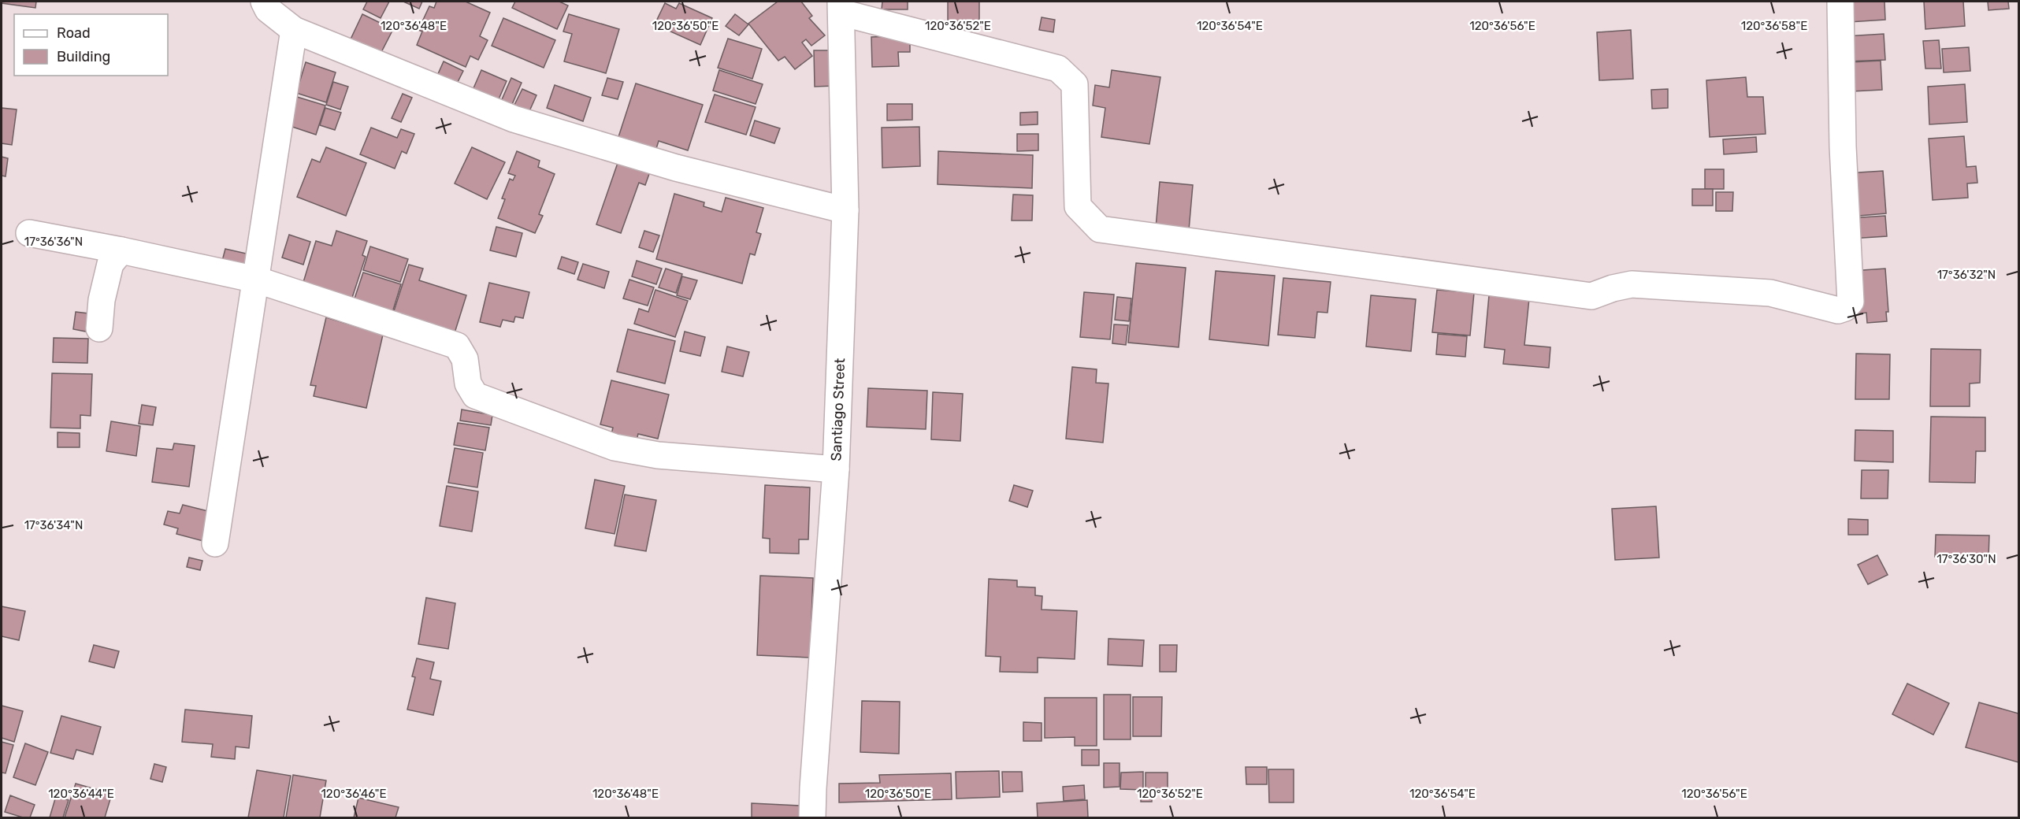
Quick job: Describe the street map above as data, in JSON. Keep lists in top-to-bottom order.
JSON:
{
  "streets": {
    "street": ["Santiago Street"]
  },
  "legend": ["Road", "Building"],
  "coordinates": [
    "120°36'48\"E",
    "120°36'50\"E",
    "120°36'52\"E",
    "120°36'54\"E",
    "120°36'56\"E",
    "120°36'58\"E",
    "17°36'36\"N",
    "17°36'32\"N",
    "17°36'34\"N",
    "17°36'30\"N",
    "120°36'44\"E",
    "120°36'46\"E"
  ]
}
